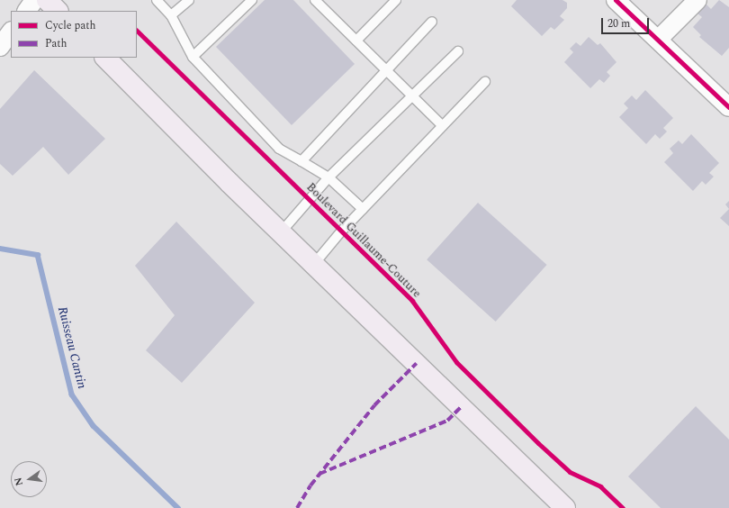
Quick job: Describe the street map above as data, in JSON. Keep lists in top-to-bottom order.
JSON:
{
  "streets": {
    "cycle path": ["Boulevard Guillaume-Couture"]
  },
  "water": ["Ruisseau Cantin"],
  "legend": ["Cycle path", "Path"],
  "scale_bar": "20 m",
  "north": "left"
}
